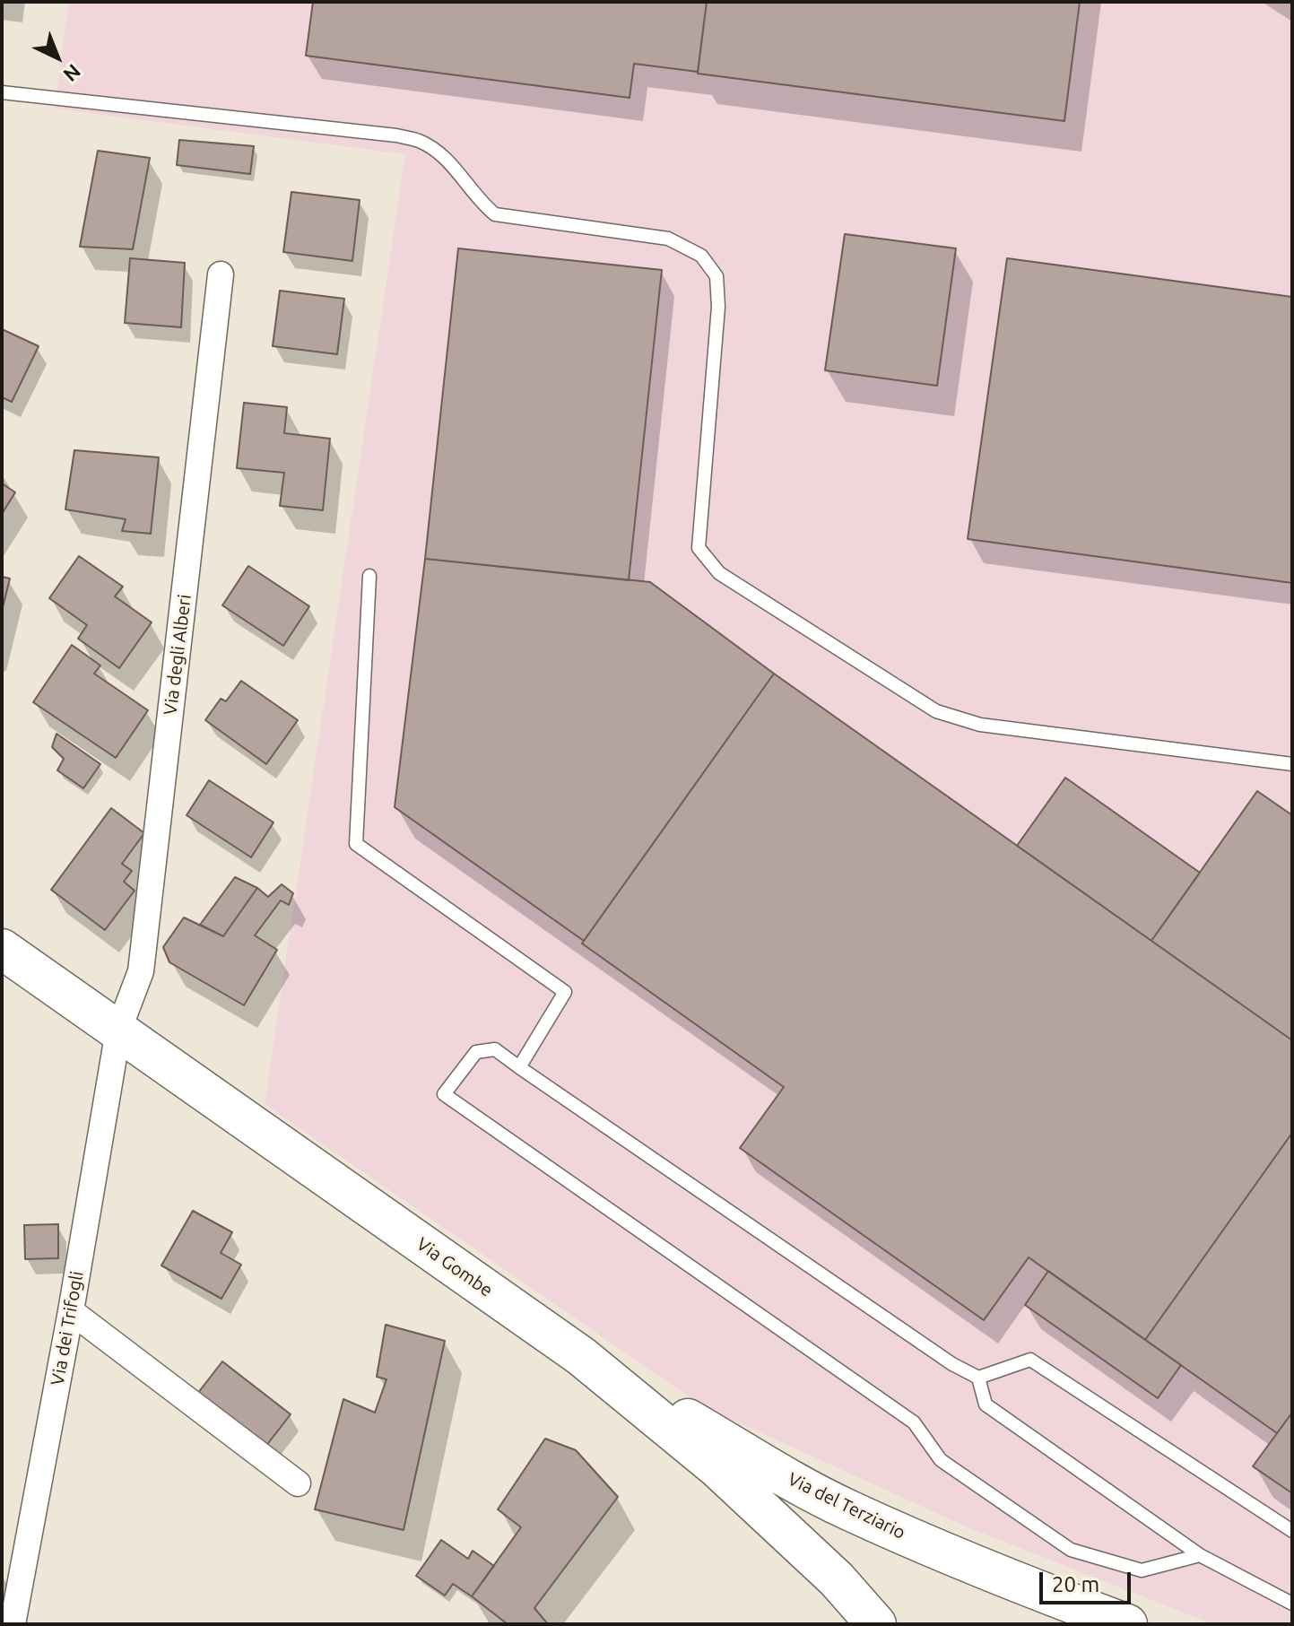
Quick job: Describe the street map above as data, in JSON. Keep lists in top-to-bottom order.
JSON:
{
  "streets": {
    "main road": ["Via Gombe", "Via del Terziario"],
    "street": ["Via degli Alberi", "Via dei Trifogli"]
  },
  "crossings": [
    ["Via degli Alberi", "Via Gombe"],
    ["Via degli Alberi", "Via dei Trifogli"],
    ["Via Gombe", "Via dei Trifogli"],
    ["Via Gombe", "Via del Terziario"]
  ],
  "scale_bar": "20 m",
  "north": "bottom right"
}
